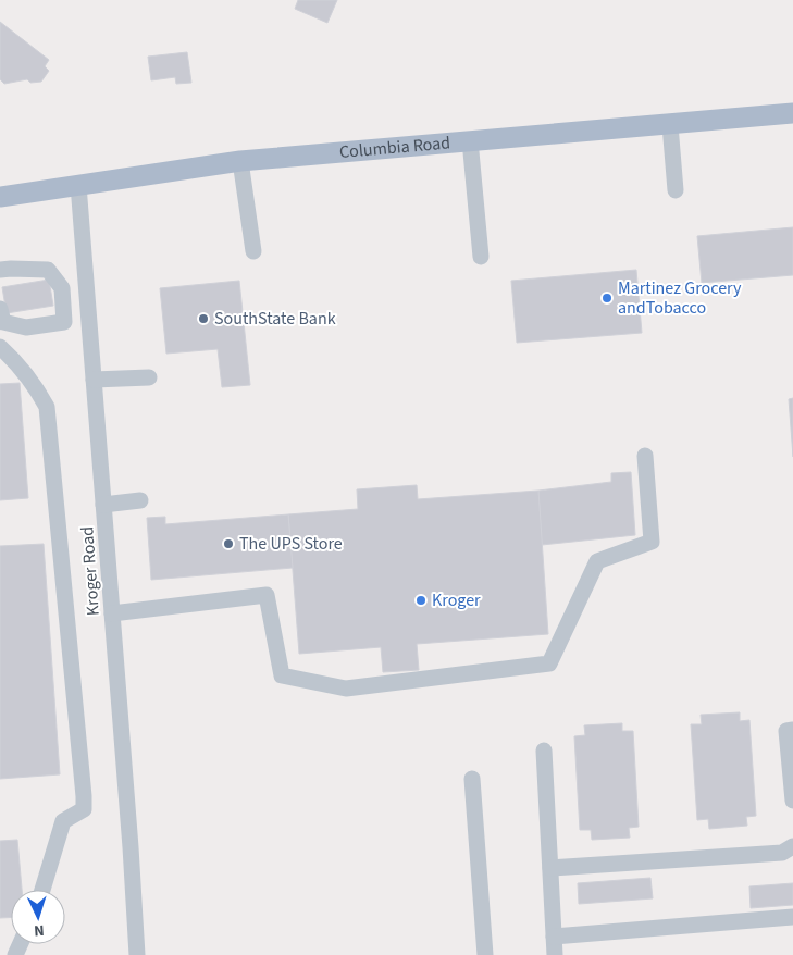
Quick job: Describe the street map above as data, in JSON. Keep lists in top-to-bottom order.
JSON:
{
  "streets": {
    "main road": ["Columbia Road"],
    "street": ["Kroger Road"]
  },
  "crossings": [
    ["Columbia Road", "Kroger Road"]
  ],
  "places": [
    "Martinez Grocery andTobacco",
    "SouthState Bank",
    "The UPS Store",
    "Kroger"
  ],
  "north": "bottom"
}
